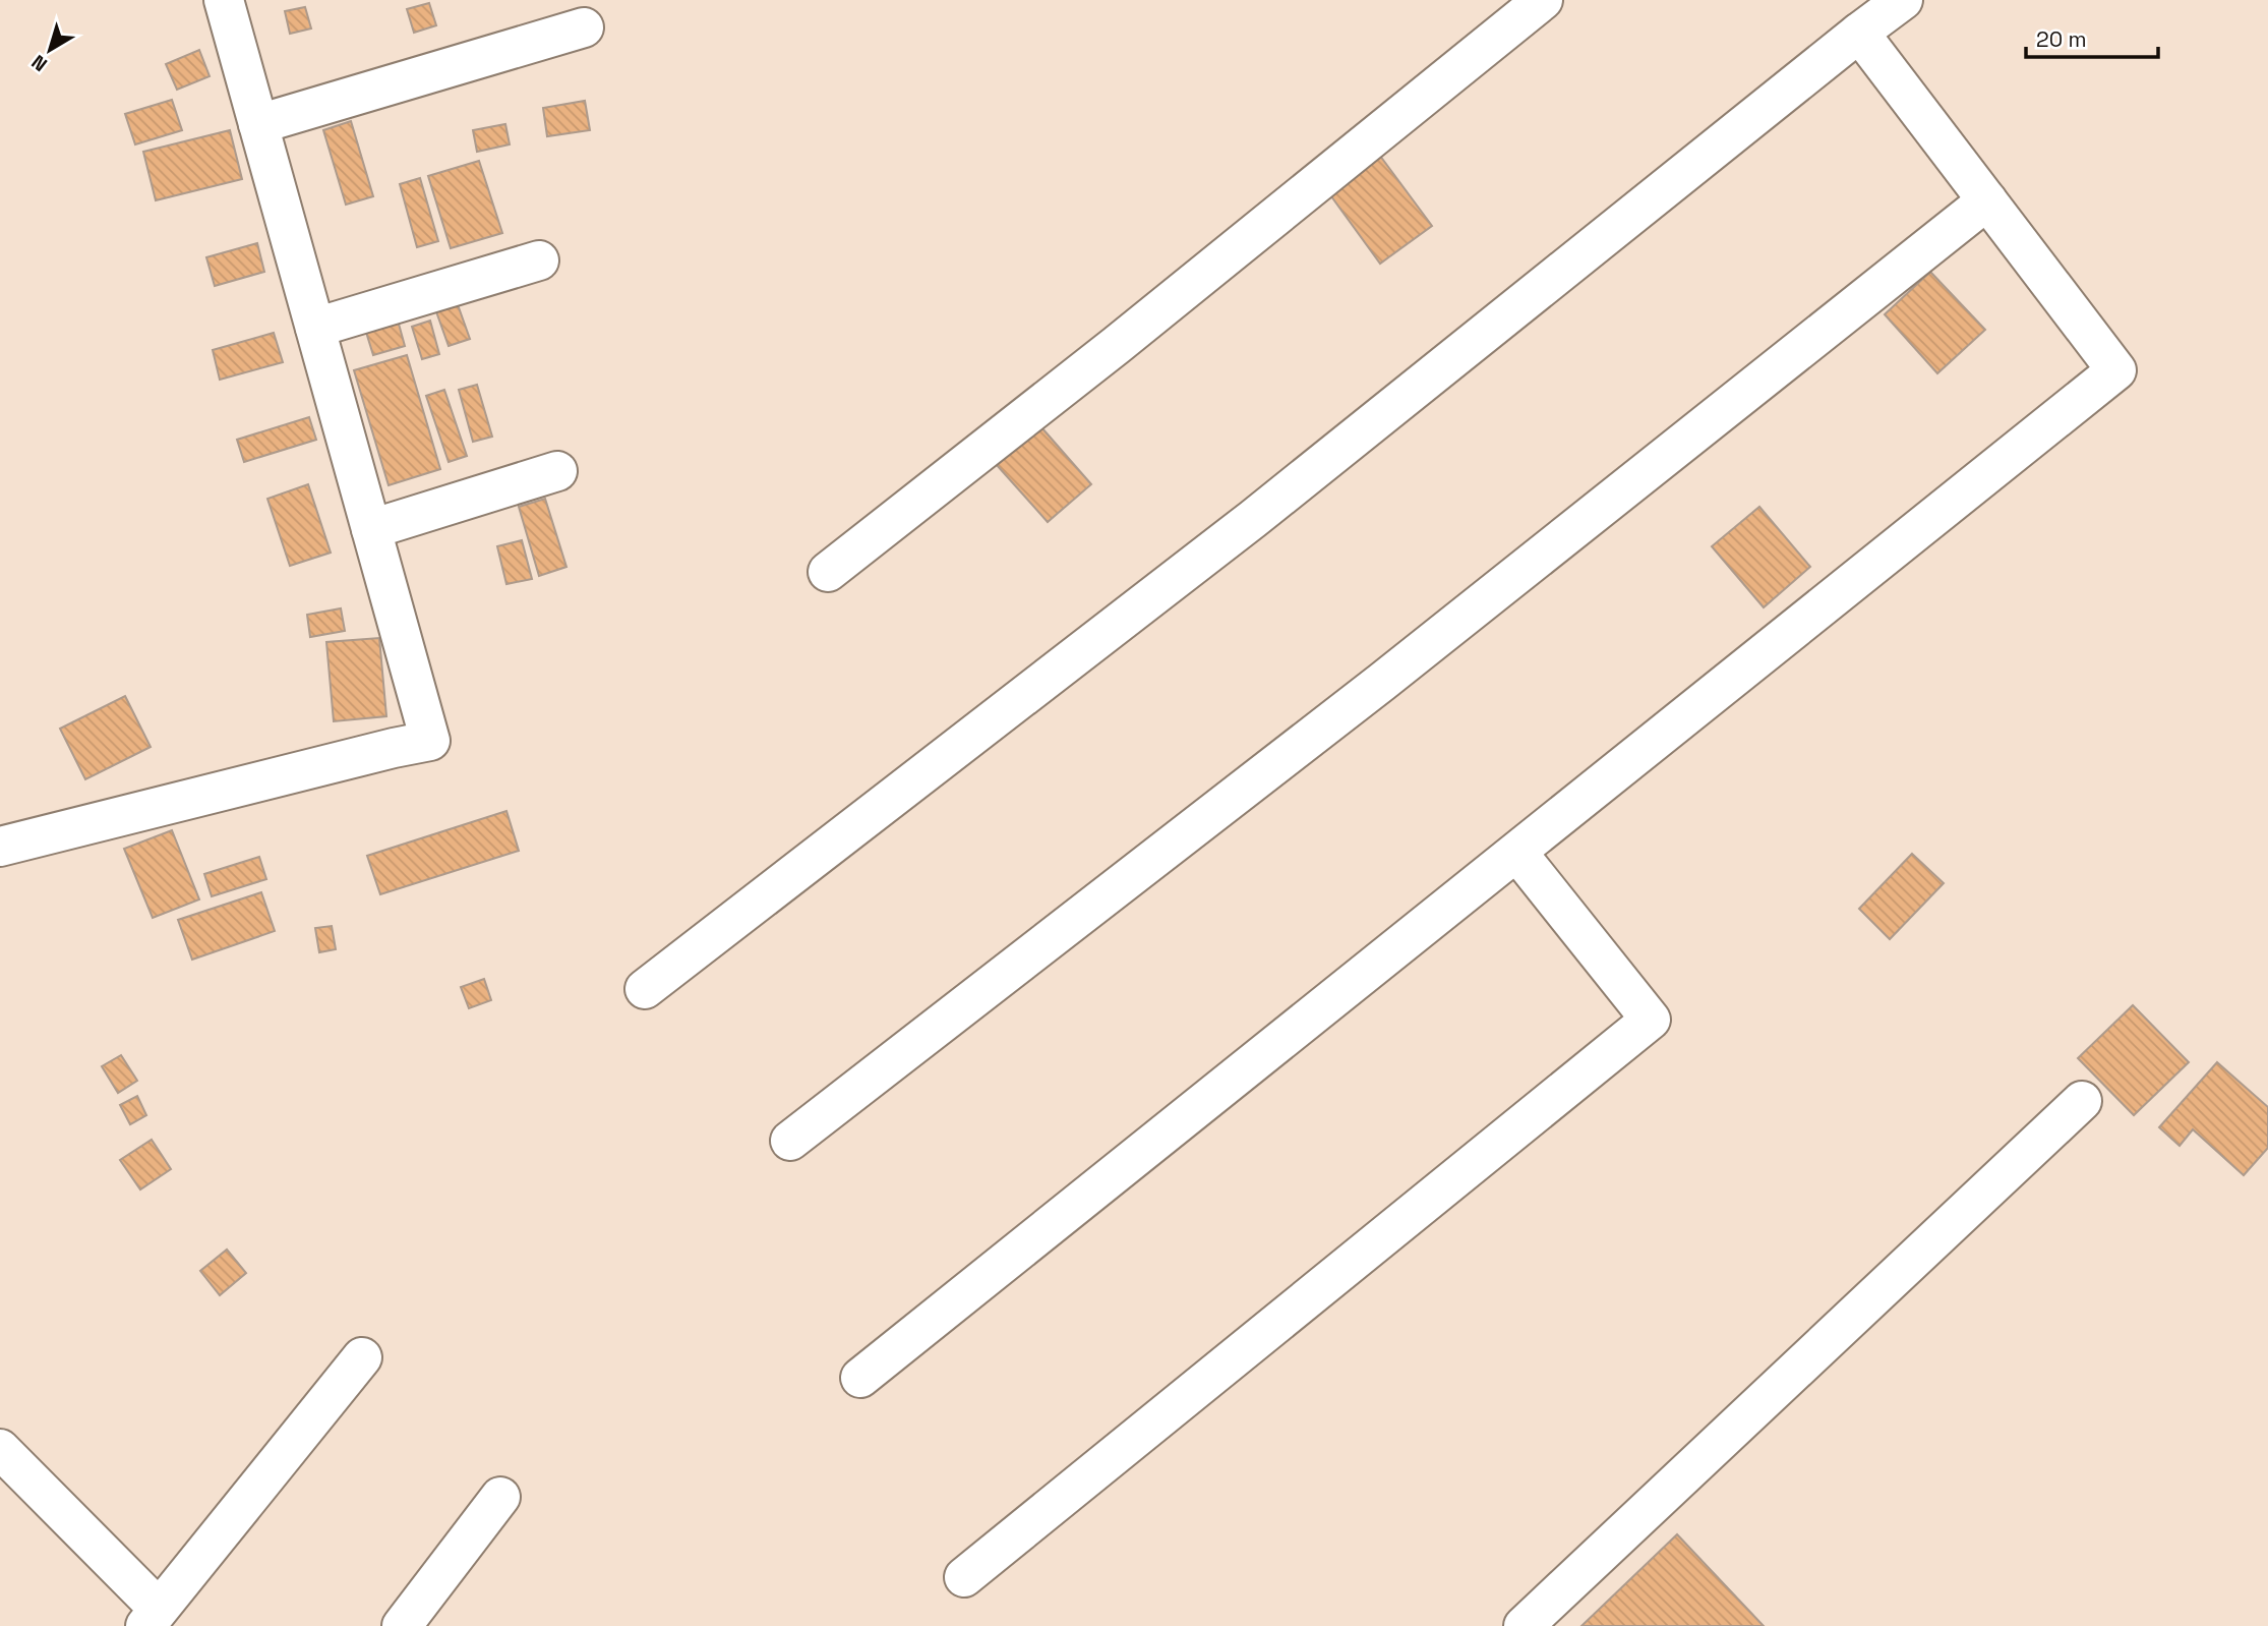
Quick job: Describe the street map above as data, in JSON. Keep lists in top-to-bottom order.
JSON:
{
  "scale_bar": "20 m",
  "north": "bottom left"
}
